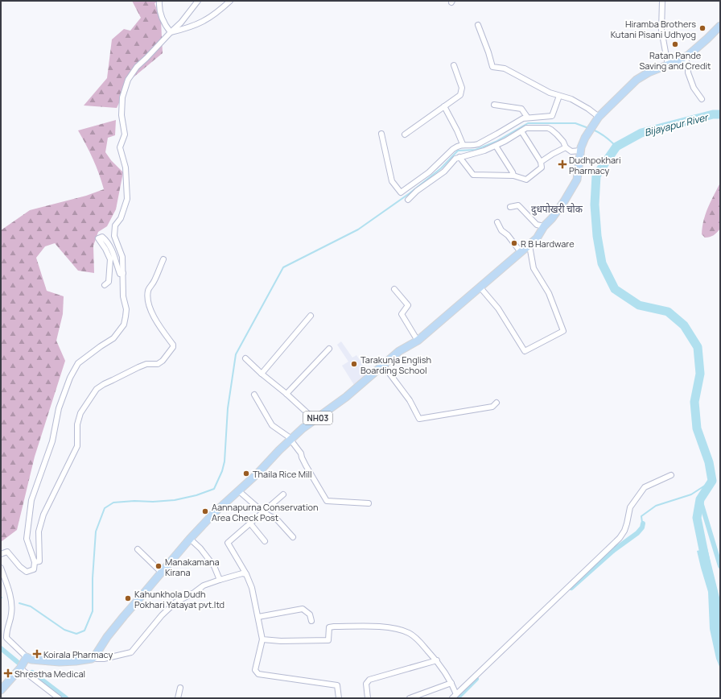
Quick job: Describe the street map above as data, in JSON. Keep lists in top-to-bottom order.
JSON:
{
  "streets": {
    "main road": ["NH03"]
  },
  "districts": ["दुधपोखरी चोक"],
  "water": ["Bijayapur River"],
  "places": {
    "other": [
      "Hiramba Brothers Kutani Pisani Udhyog",
      "Ratan Pande Saving and Credit",
      "R B Hardware",
      "Tarakunja English Boarding School",
      "Thaila Rice Mill",
      "Aannapurna Conservation Area Check Post",
      "Manakamana Kirana",
      "Kahunkhola Dudh Pokhari Yatayat pvt.ltd"
    ],
    "health": ["Dudhpokhari Pharmacy", "Koirala Pharmacy", "Shrestha Medical"]
  }
}
